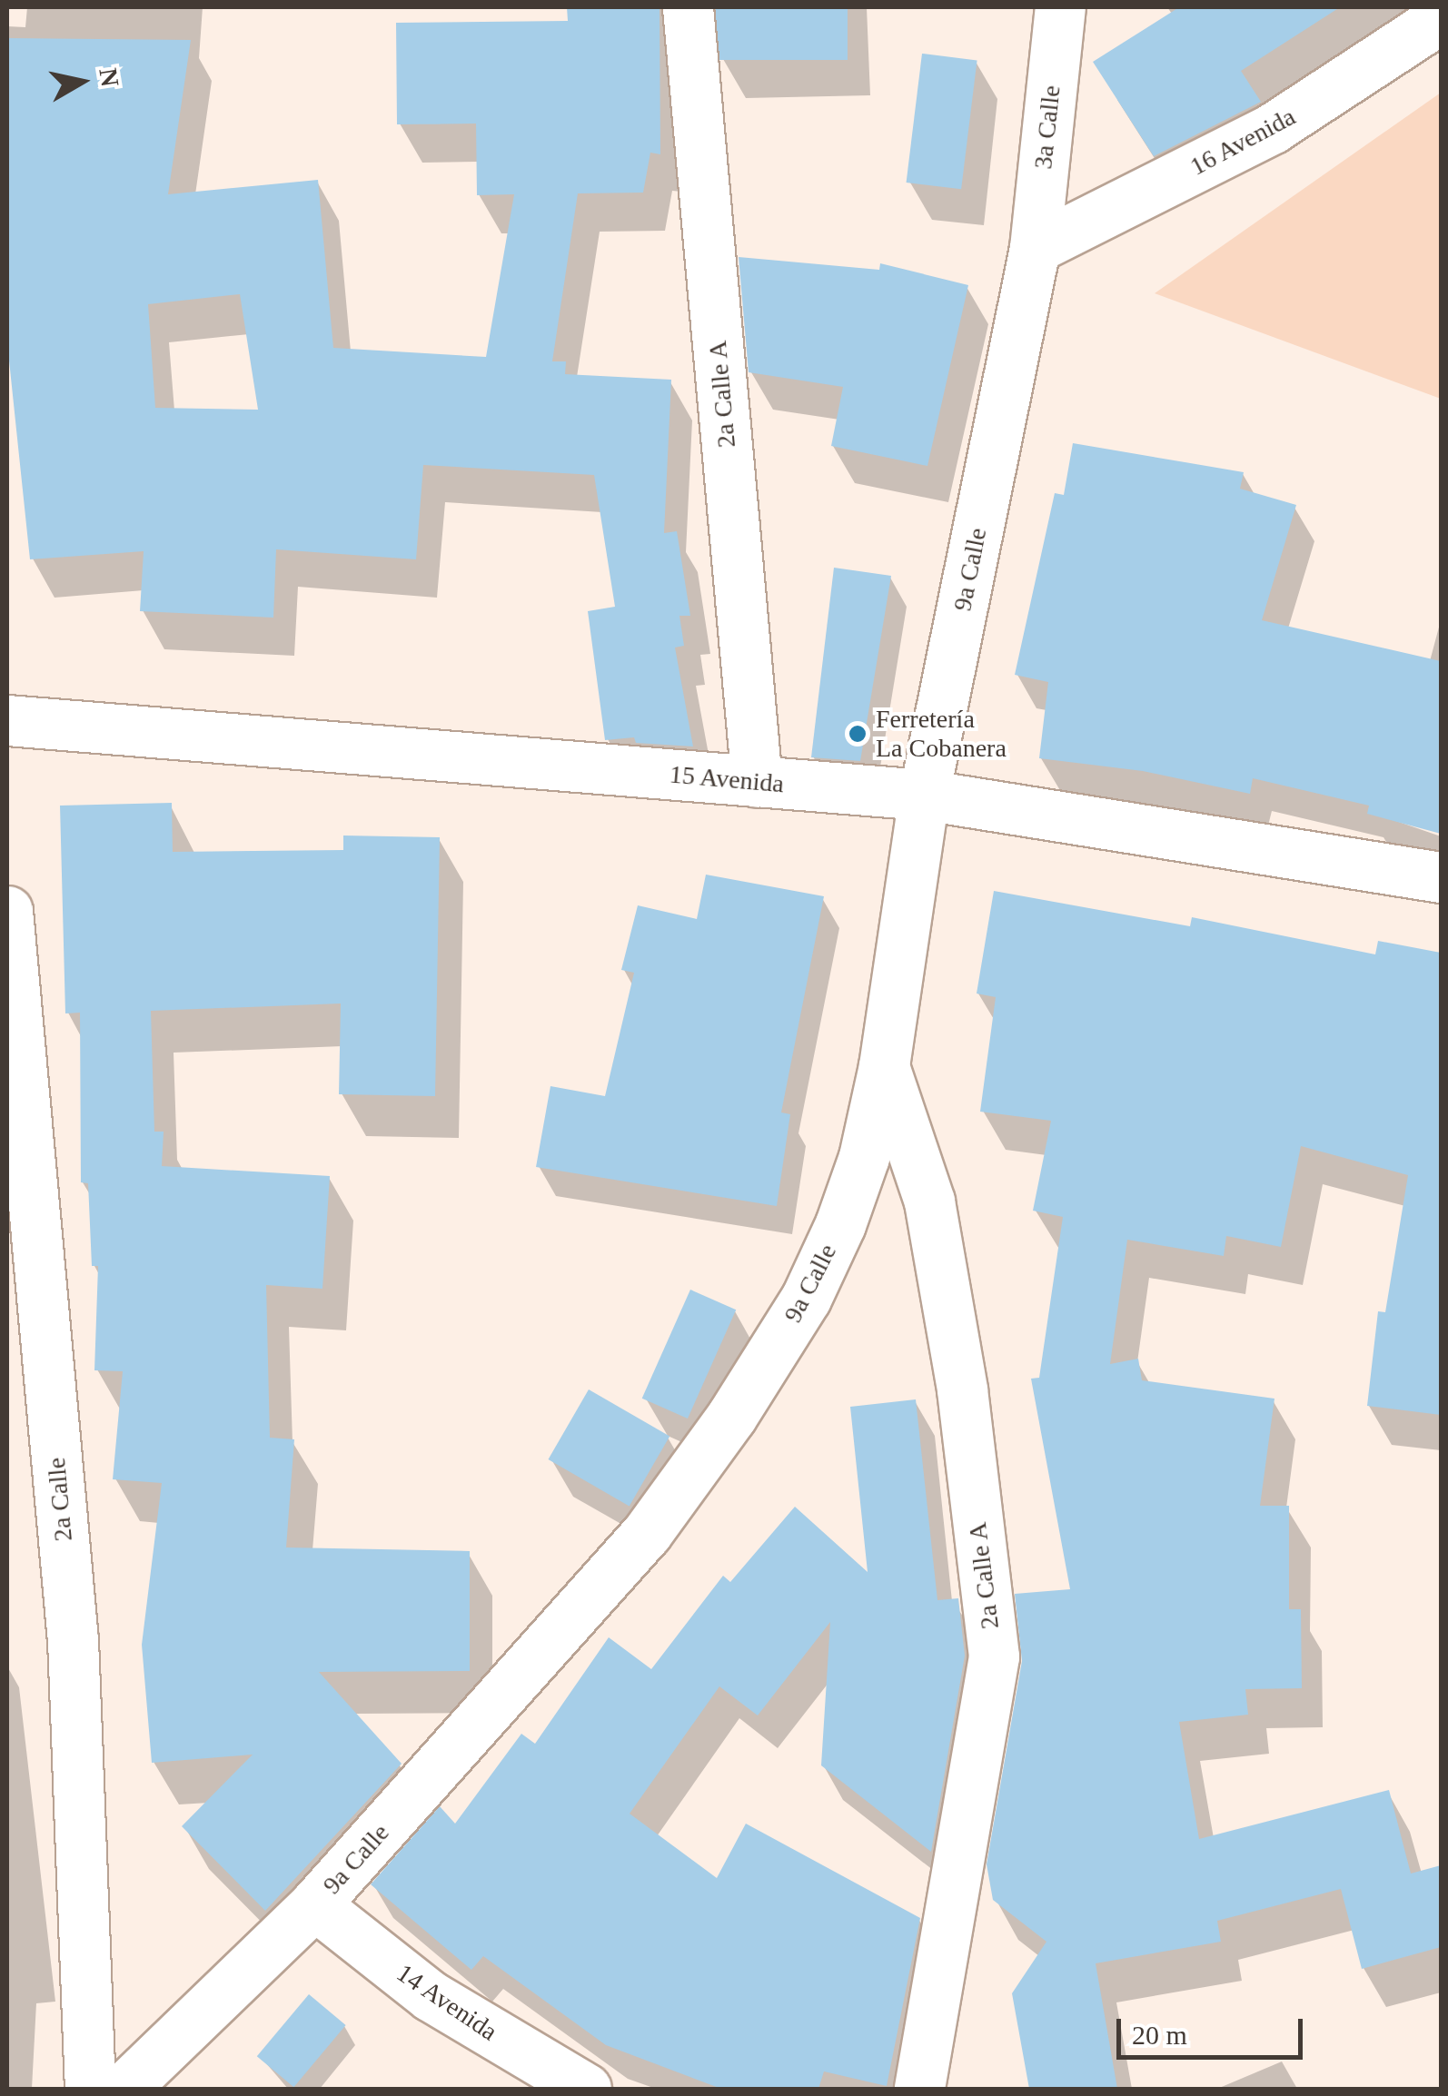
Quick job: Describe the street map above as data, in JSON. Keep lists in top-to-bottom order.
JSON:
{
  "streets": {
    "street": [
      "3a Calle",
      "16 Avenida",
      "2a Calle A",
      "9a Calle",
      "15 Avenida",
      "2a Calle",
      "14 Avenida"
    ]
  },
  "crossings": [
    ["3a Calle", "16 Avenida"],
    ["3a Calle", "9a Calle"],
    ["16 Avenida", "9a Calle"],
    ["2a Calle A", "9a Calle"],
    ["2a Calle A", "15 Avenida"],
    ["9a Calle", "15 Avenida"],
    ["9a Calle", "14 Avenida"]
  ],
  "places": ["Ferretería La Cobanera"],
  "scale_bar": "20 m",
  "north": "right"
}
